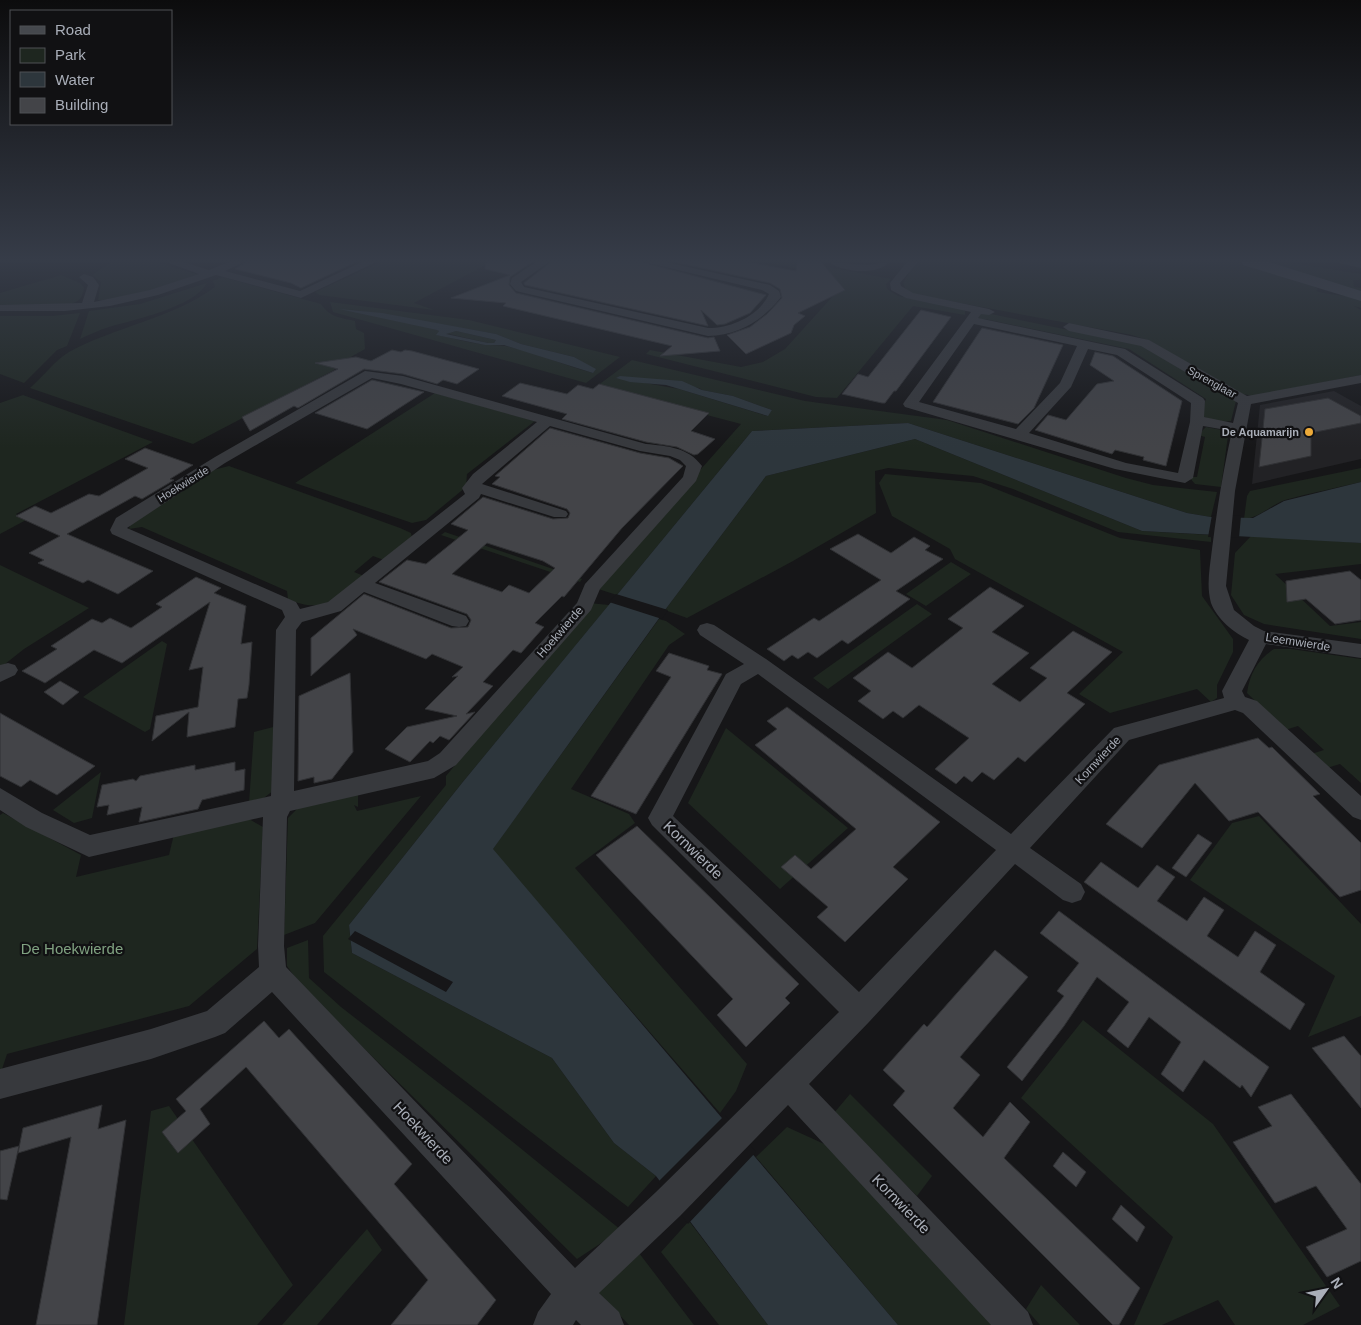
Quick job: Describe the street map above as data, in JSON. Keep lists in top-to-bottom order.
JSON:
{
  "streets": {
    "street": [
      "Sprenglaar",
      "Hoekwierde",
      "Leemwierde",
      "Kornwierde"
    ]
  },
  "crossings": [
    ["Sprenglaar", "Leemwierde"],
    ["Hoekwierde", "Kornwierde"]
  ],
  "parks": ["De Hoekwierde"],
  "places": ["De Aquamarijn"],
  "legend": [
    "Road",
    "Park",
    "Water",
    "Building"
  ],
  "north": "top right"
}
